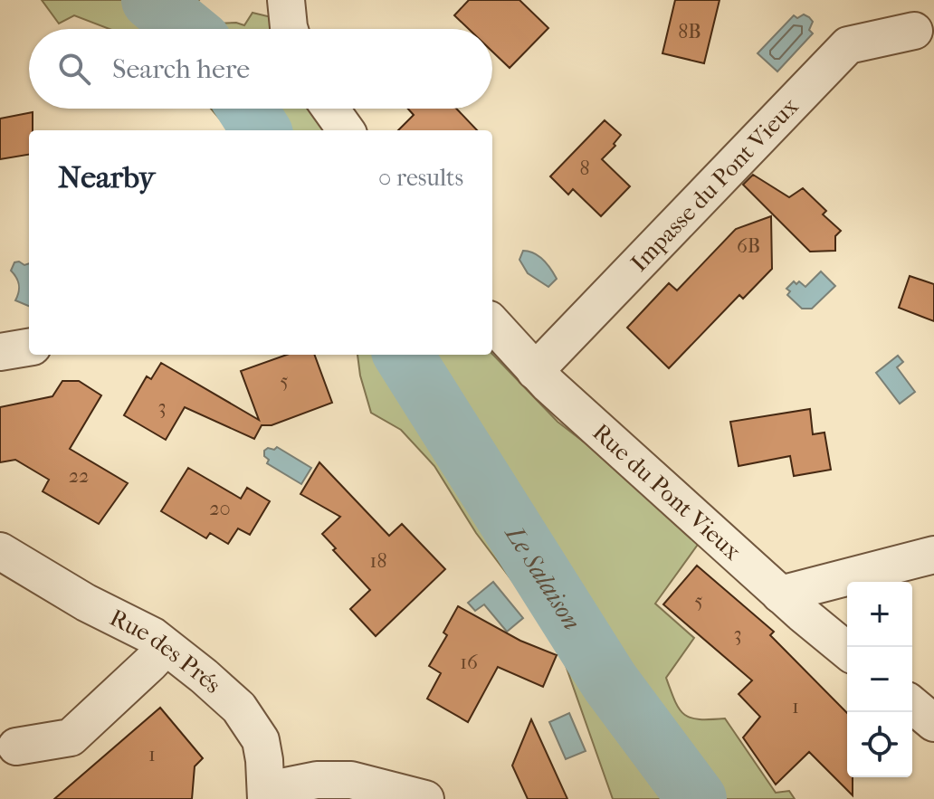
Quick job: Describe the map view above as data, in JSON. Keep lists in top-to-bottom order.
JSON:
{
  "streets": {
    "street": ["Impasse du Pont Vieux", "Rue du Pont Vieux", "Rue des Prés"]
  },
  "crossings": [
    ["Impasse du Pont Vieux", "Rue du Pont Vieux"]
  ],
  "water": ["Le Salaison"],
  "house_numbers": [
    "8B",
    "8",
    "6B",
    "5",
    "3",
    "22",
    "20",
    "18",
    "5",
    "3",
    "16",
    "1",
    "1"
  ],
  "page": {
    "search": "Search here",
    "heading": ["Nearby", "0 results"],
    "map_buttons": ["+", "−"]
  }
}
